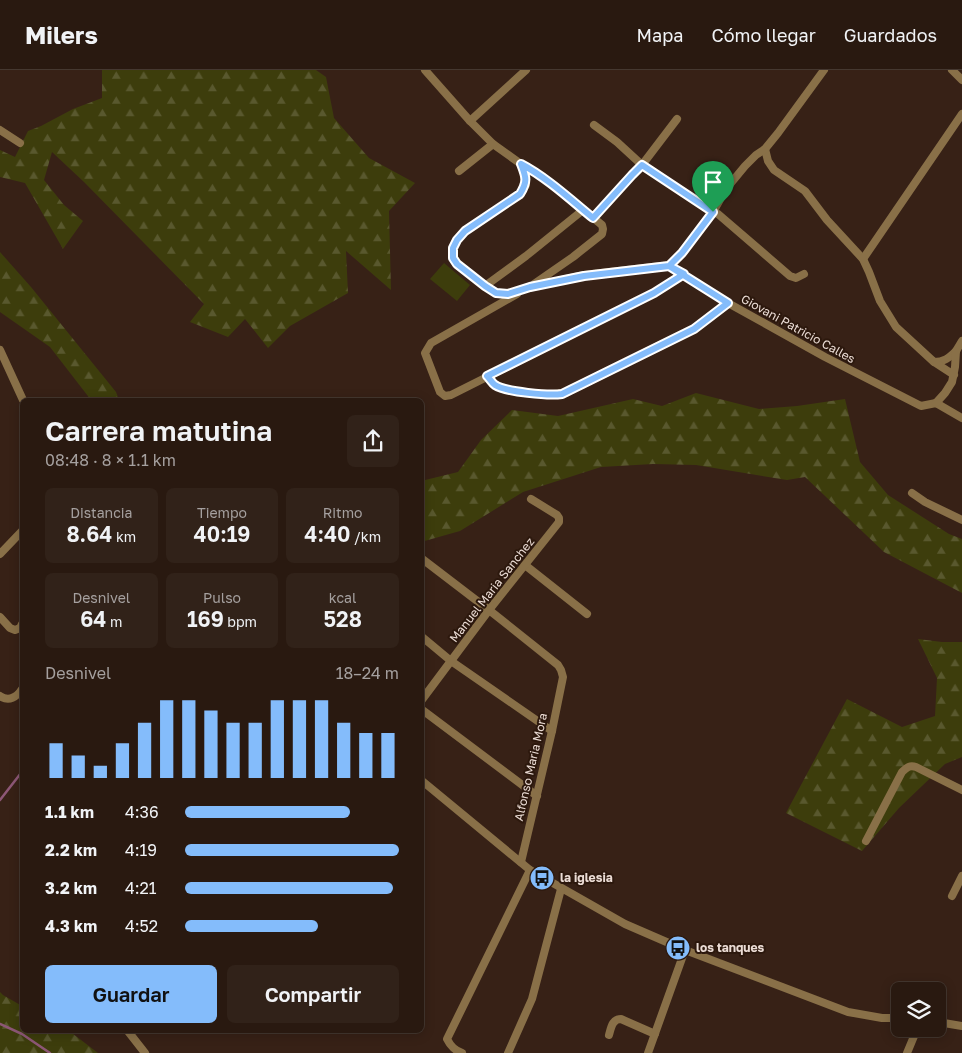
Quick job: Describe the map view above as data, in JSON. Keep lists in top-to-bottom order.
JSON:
{
  "streets": {
    "street": ["Giovani Patricio Calles", "Manuel Maria Sanchez", "Alfonso Maria Mora"]
  },
  "crossings": [
    ["Manuel Maria Sanchez", "Alfonso Maria Mora"]
  ],
  "places": {
    "bus stop": ["la iglesia", "los tanques"]
  },
  "page": {
    "header": "Milers",
    "nav": ["Mapa", "Cómo llegar", "Guardados"],
    "heading": ["Carrera matutina", "08:48 · 8 × 1.1 km"],
    "stats": [
      ["Distancia", "8.64 km"],
      ["Tiempo", "40:19"],
      ["Ritmo", "4:40 /km"],
      ["Desnivel", "64 m"],
      ["Pulso", "169 bpm"],
      ["kcal", "528"]
    ],
    "chart": ["Desnivel", "18–24 m"],
    "list": [
      {
        "name": "1.1 km",
        "note": "4:36"
      },
      {
        "name": "2.2 km",
        "note": "4:19"
      },
      {
        "name": "3.2 km",
        "note": "4:21"
      },
      {
        "name": "4.3 km",
        "note": "4:52"
      }
    ],
    "buttons": ["Guardar", "Compartir"]
  }
}
